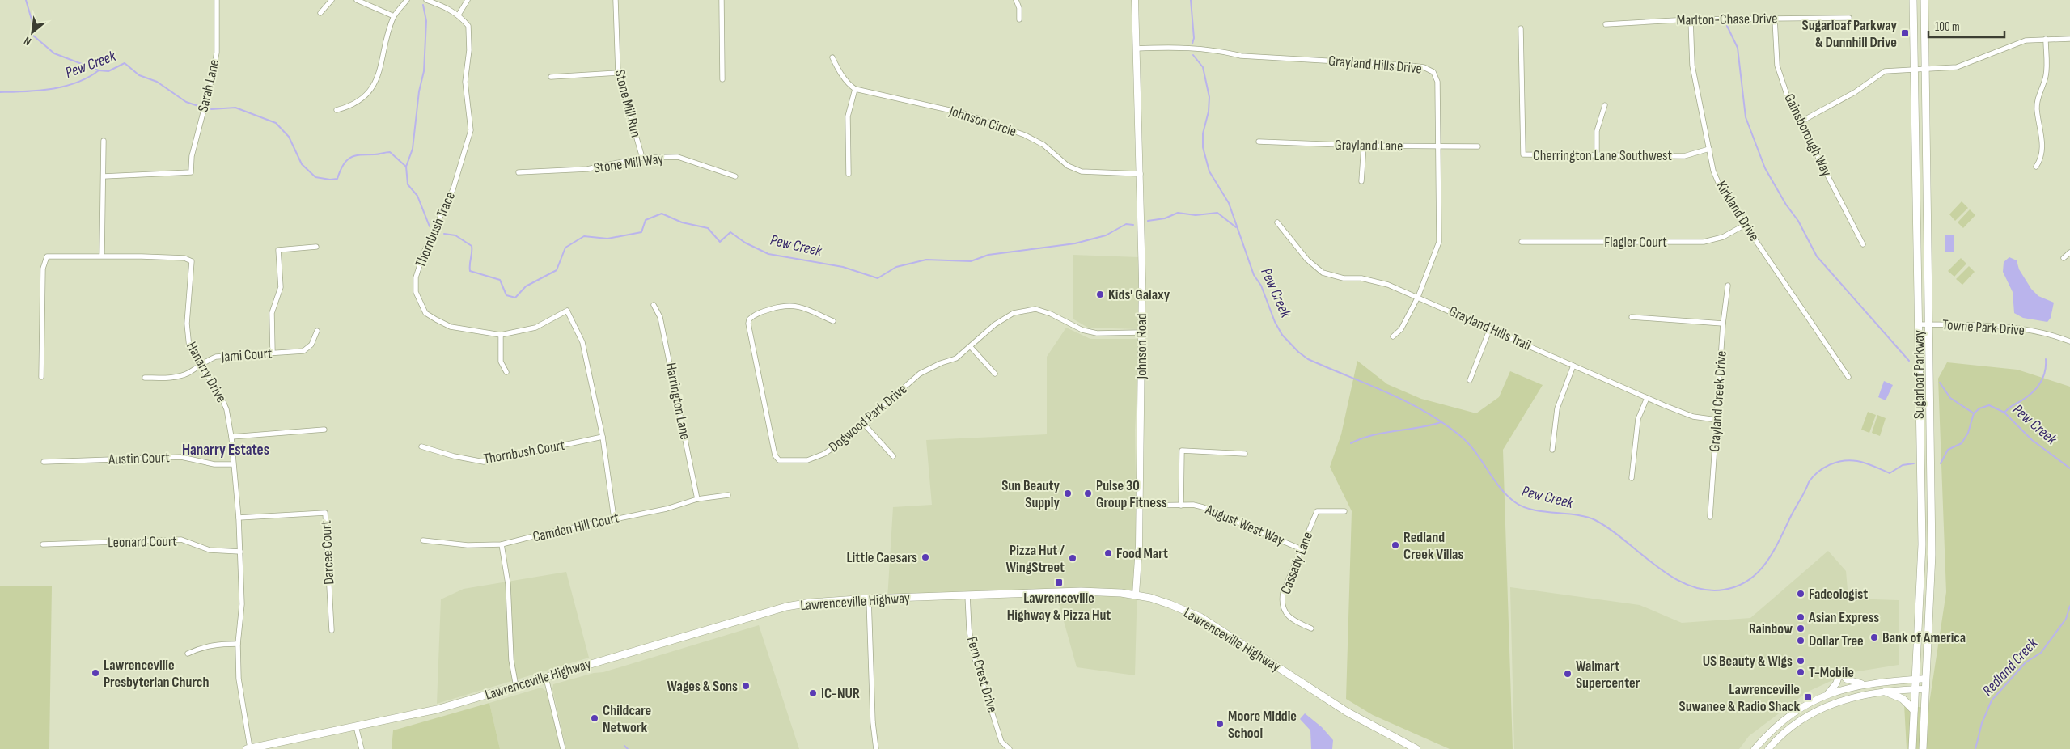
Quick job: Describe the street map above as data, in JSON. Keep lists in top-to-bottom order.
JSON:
{
  "streets": {
    "main road": ["Sugarloaf Parkway", "Lawrenceville Highway"],
    "street": [
      "Marlton-Chase Drive",
      "Grayland Hills Drive",
      "Sarah Lane",
      "Stone Mill Run",
      "Johnson Circle",
      "Gainsborough Way",
      "Grayland Lane",
      "Cherrington Lane Southwest",
      "Stone Mill Way",
      "Kirkland Drive",
      "Thornbush Trace",
      "Flagler Court",
      "Towne Park Drive",
      "Grayland Hills Trail",
      "Johnson Road",
      "Jami Court",
      "Hanarry Drive",
      "Harrington Lane",
      "Grayland Creek Drive",
      "Dogwood Park Drive",
      "Thornbush Court",
      "Austin Court",
      "August West Way",
      "Camden Hill Court",
      "Leonard Court",
      "Darcee Court",
      "Cassady Lane",
      "Fern Crest Drive"
    ]
  },
  "crossings": [
    ["Marlton-Chase Drive", "Gainsborough Way"],
    ["Marlton-Chase Drive", "Kirkland Drive"],
    ["Grayland Hills Drive", "Grayland Lane"],
    ["Grayland Hills Drive", "Grayland Hills Trail"],
    ["Grayland Hills Drive", "Johnson Road"],
    ["Stone Mill Run", "Stone Mill Way"],
    ["Johnson Circle", "Johnson Road"],
    ["Cherrington Lane Southwest", "Kirkland Drive"],
    ["Kirkland Drive", "Flagler Court"],
    ["Thornbush Trace", "Thornbush Court"],
    ["Thornbush Trace", "Camden Hill Court"],
    ["Towne Park Drive", "Sugarloaf Parkway"],
    ["Grayland Hills Trail", "Grayland Creek Drive"],
    ["Johnson Road", "Dogwood Park Drive"],
    ["Johnson Road", "August West Way"],
    ["Johnson Road", "Lawrenceville Highway"],
    ["Jami Court", "Hanarry Drive"],
    ["Hanarry Drive", "Austin Court"],
    ["Hanarry Drive", "Leonard Court"],
    ["Hanarry Drive", "Darcee Court"],
    ["Hanarry Drive", "Lawrenceville Highway"],
    ["Harrington Lane", "Camden Hill Court"],
    ["August West Way", "Cassady Lane"],
    ["Lawrenceville Highway", "Fern Crest Drive"]
  ],
  "districts": ["Hanarry Estates"],
  "water": ["Pew Creek", "Redland Creek"],
  "places": {
    "transit": ["Sugarloaf Parkway & Dunnhill Drive", "Lawrenceville Highway & Pizza Hut", "Lawrenceville Suwanee & Radio Shack"],
    "other": [
      "Kids' Galaxy",
      "Sun Beauty Supply",
      "Pulse 30 Group Fitness",
      "Redland Creek Villas",
      "Food Mart",
      "Little Caesars",
      "Pizza Hut / WingStreet",
      "Fadeologist",
      "Asian Express",
      "Rainbow",
      "Bank of America",
      "Dollar Tree",
      "US Beauty & Wigs",
      "T-Mobile",
      "Lawrenceville Presbyterian Church",
      "Walmart Supercenter",
      "Wages & Sons",
      "IC-NUR",
      "Childcare Network",
      "Moore Middle School"
    ]
  },
  "scale_bar": "100 m",
  "north": "bottom left"
}
